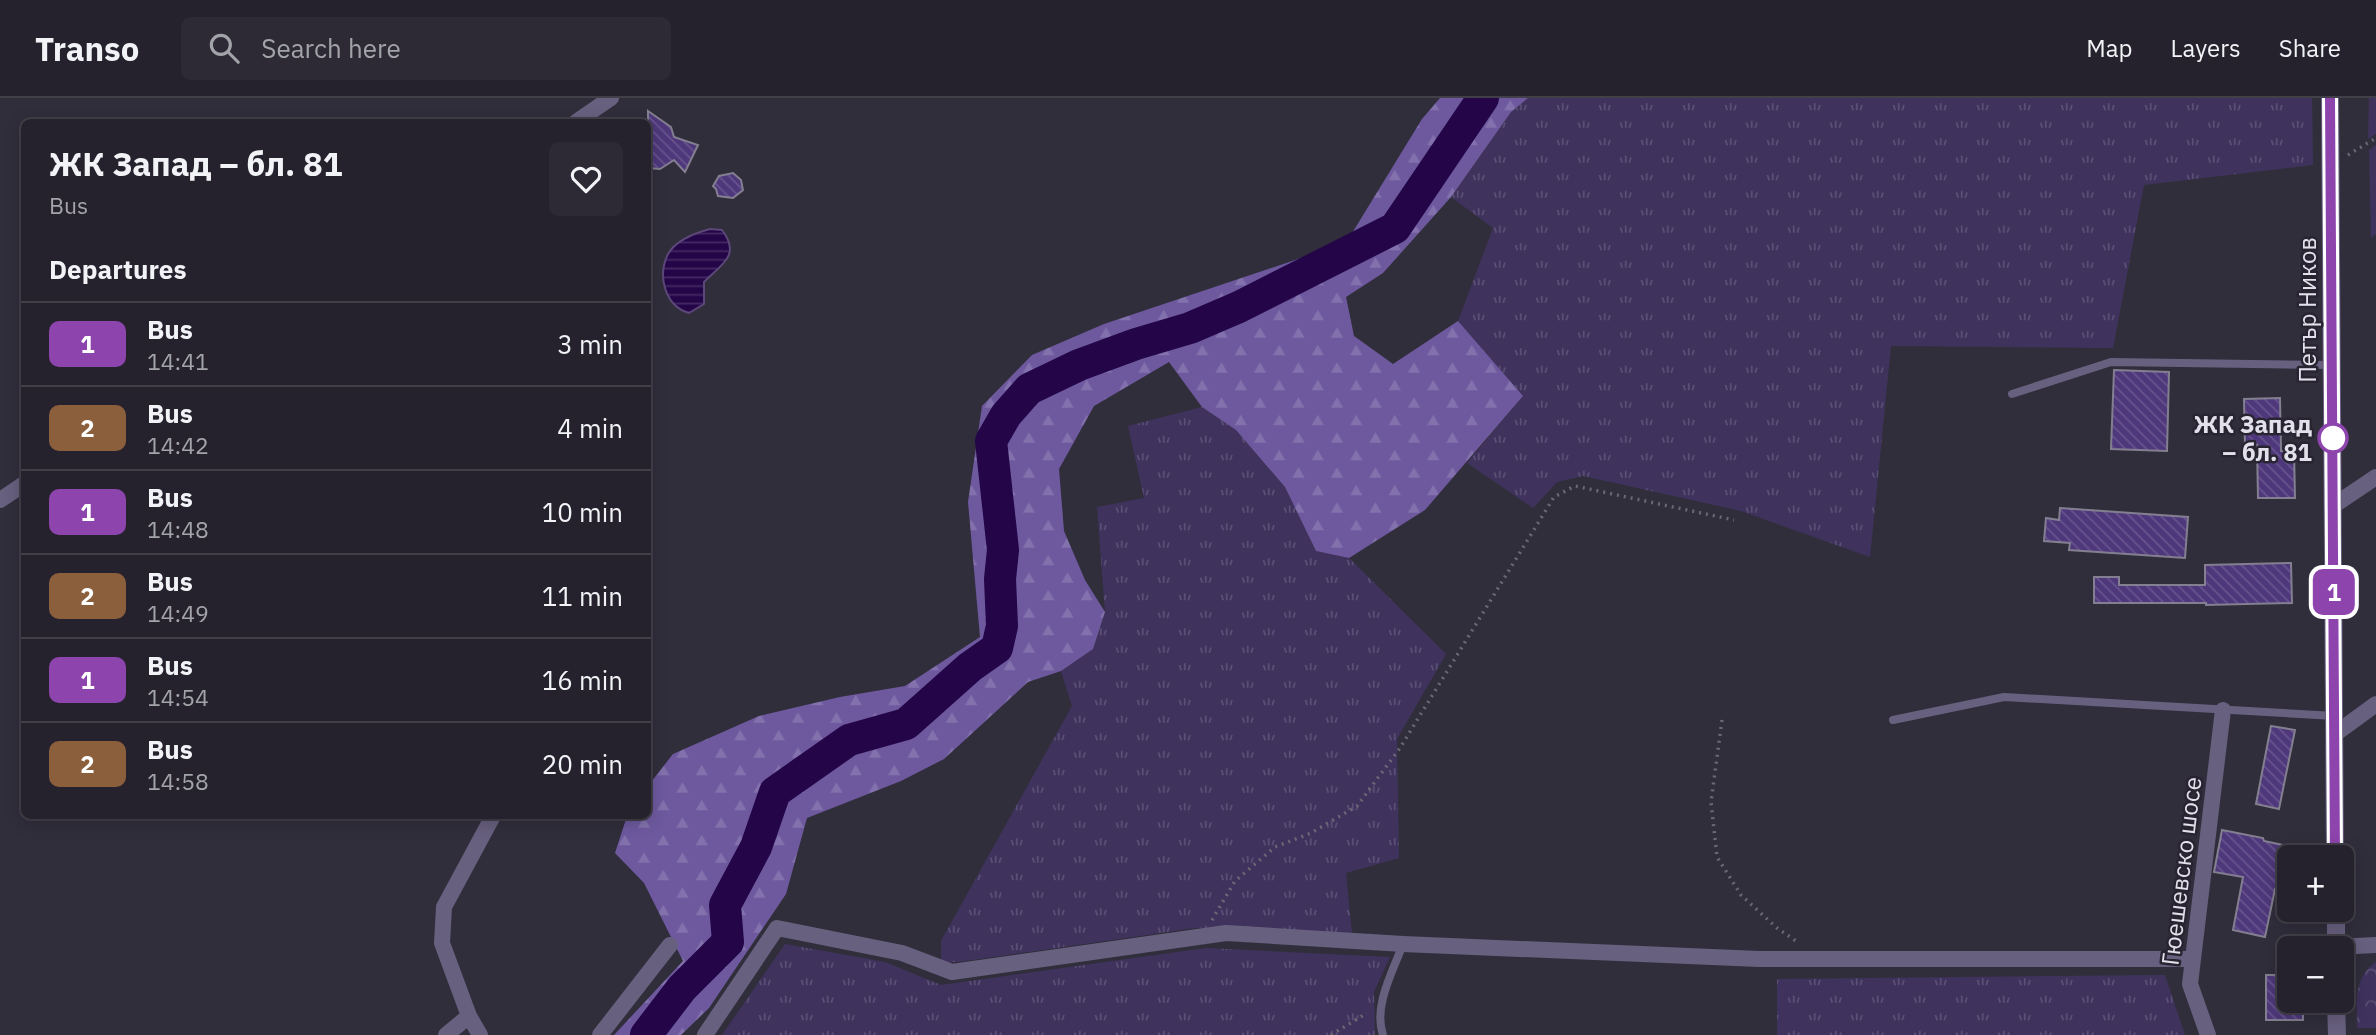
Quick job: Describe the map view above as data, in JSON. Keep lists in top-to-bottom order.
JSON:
{
  "streets": {
    "street": ["Петър Ников", "Гюешевско шосе"]
  },
  "places": ["ЖК Запад – бл. 81"],
  "lines": ["bus line 1"],
  "page": {
    "header": "Transo",
    "search": "Search here",
    "nav": ["Map", "Layers", "Share"],
    "on_map": "1",
    "heading": [
      ["ЖК Запад – бл. 81", "Bus"],
      "Departures"
    ],
    "list": [
      {
        "mark": "1",
        "name": "Bus",
        "note": "14:41",
        "value": "3 min"
      },
      {
        "mark": "2",
        "name": "Bus",
        "note": "14:42",
        "value": "4 min"
      },
      {
        "mark": "1",
        "name": "Bus",
        "note": "14:48",
        "value": "10 min"
      },
      {
        "mark": "2",
        "name": "Bus",
        "note": "14:49",
        "value": "11 min"
      },
      {
        "mark": "1",
        "name": "Bus",
        "note": "14:54",
        "value": "16 min"
      },
      {
        "mark": "2",
        "name": "Bus",
        "note": "14:58",
        "value": "20 min"
      }
    ],
    "map_buttons": ["+", "−"]
  }
}
